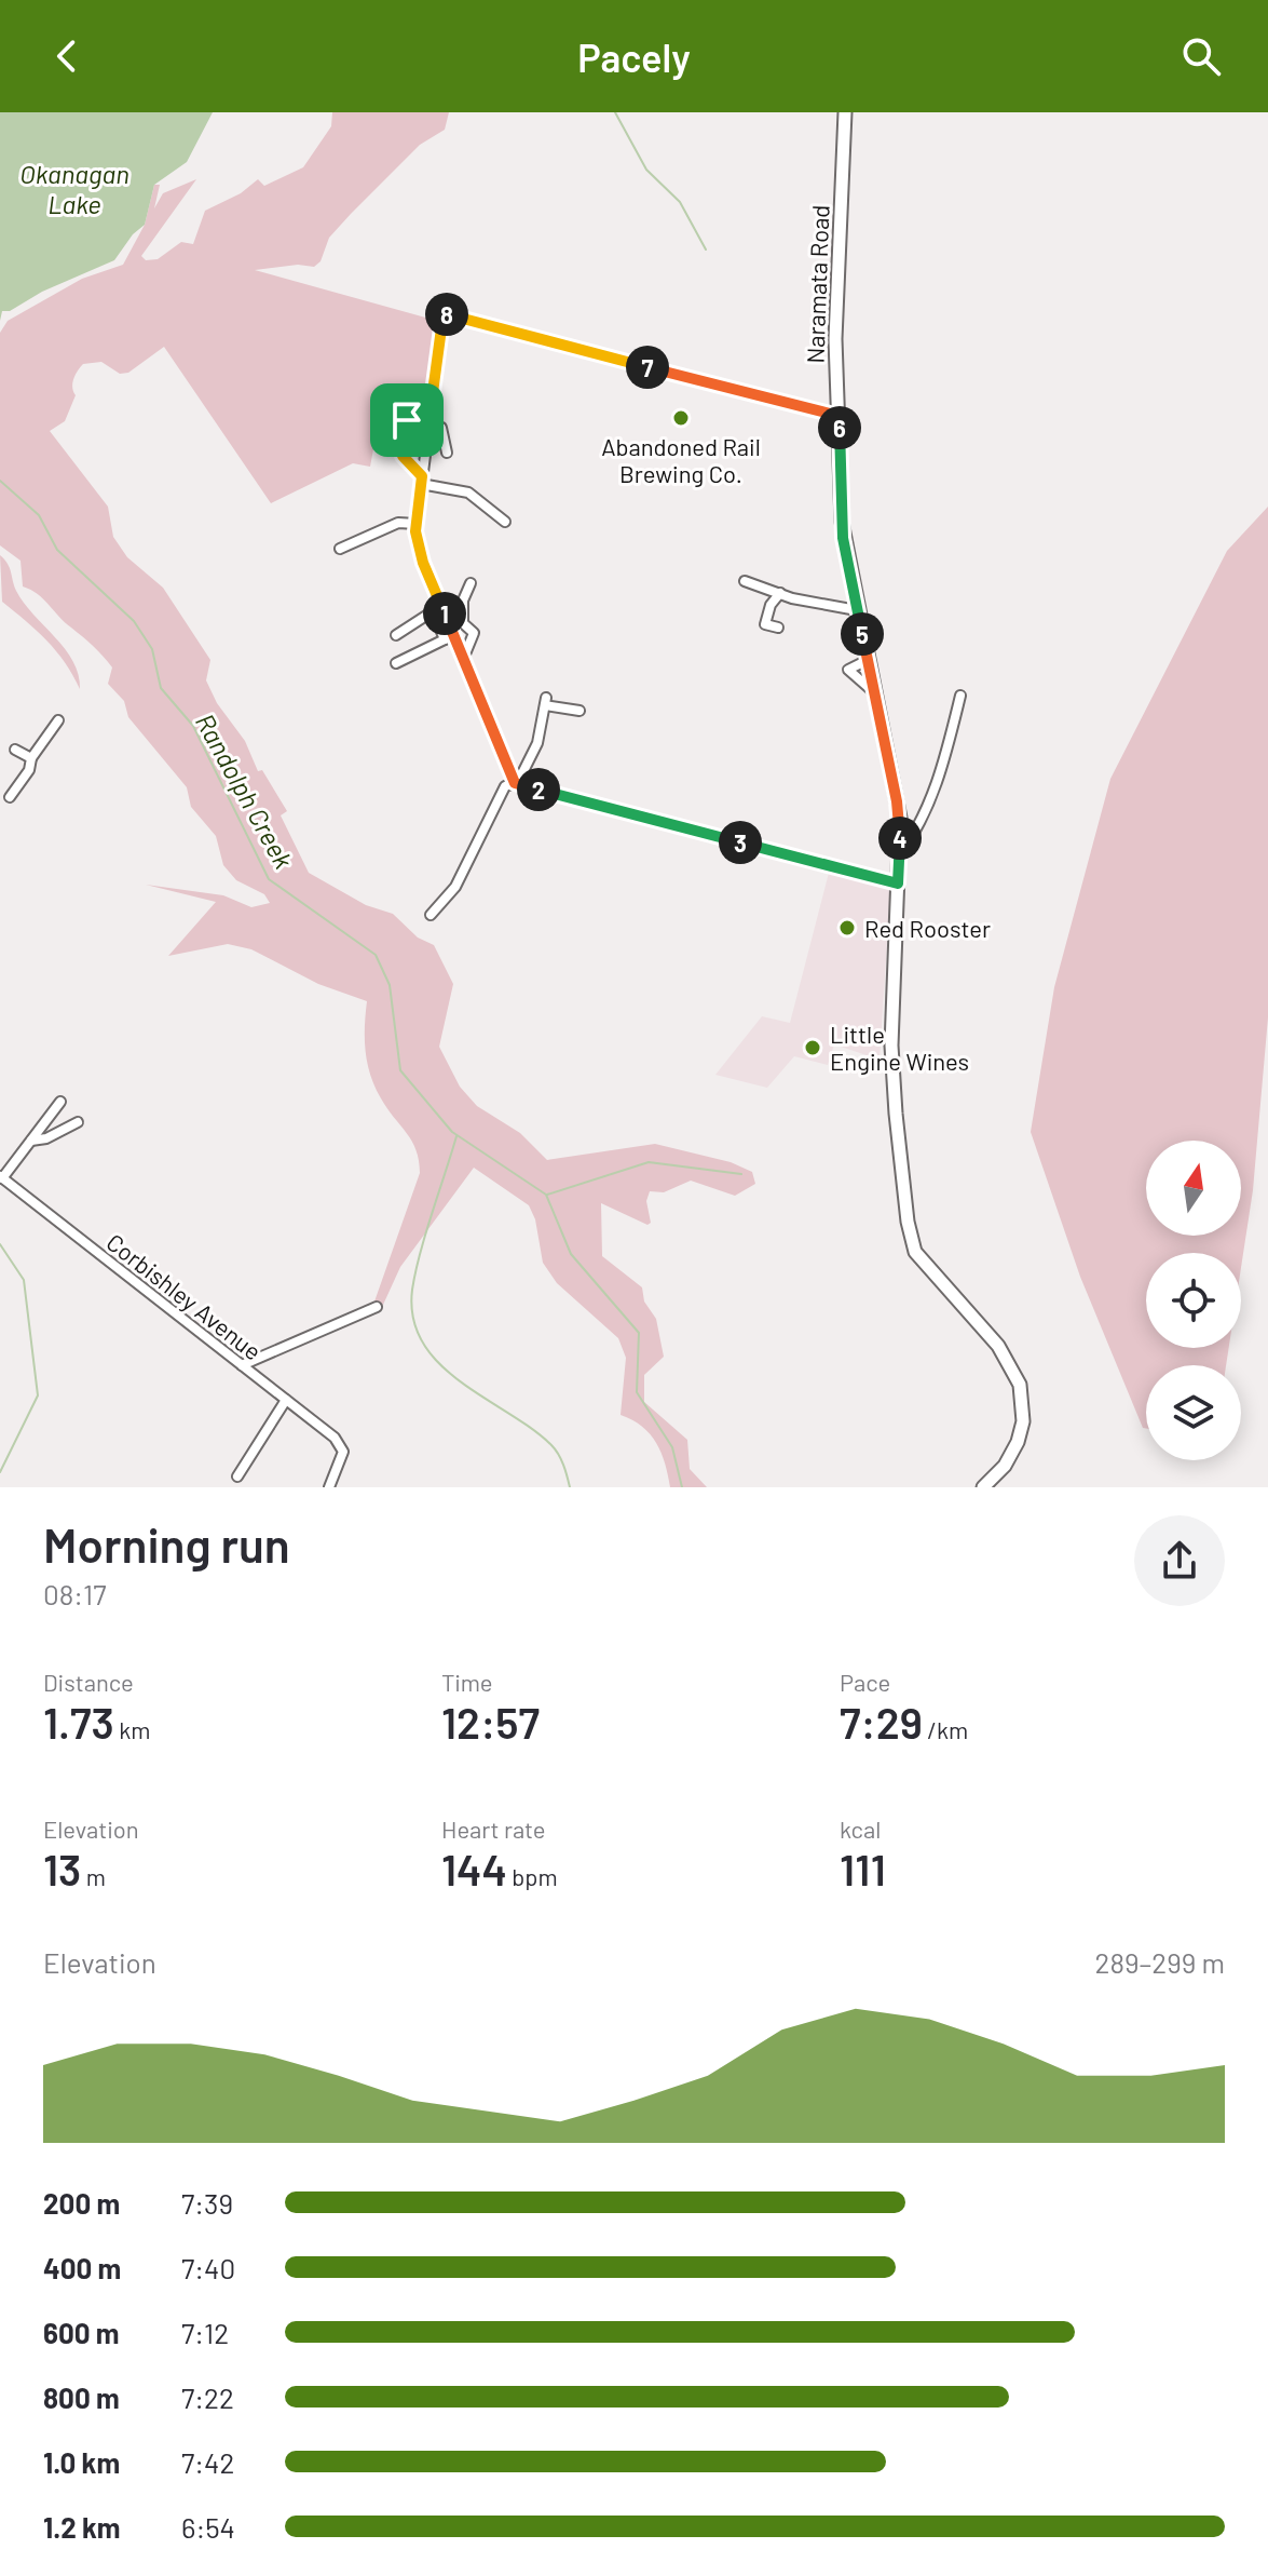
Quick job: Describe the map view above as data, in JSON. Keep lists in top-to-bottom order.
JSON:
{
  "streets": {
    "main road": ["Naramata Road"],
    "street": ["Corbishley Avenue"]
  },
  "water": ["Okanagan Lake", "Randolph Creek"],
  "places": ["Abandoned Rail Brewing Co.", "Red Rooster", "Little Engine Wines"],
  "north": "top",
  "page": {
    "header": "Pacely",
    "pins": [
      "8",
      "7",
      "6",
      "1",
      "5",
      "2",
      "4",
      "3"
    ],
    "heading": ["Morning run", "08:17"],
    "stats": [
      ["Distance", "1.73 km"],
      ["Time", "12:57"],
      ["Pace", "7:29 /km"],
      ["Elevation", "13 m"],
      ["Heart rate", "144 bpm"],
      ["kcal", "111"]
    ],
    "chart": ["Elevation", "289–299 m"],
    "list": [
      {
        "name": "200 m",
        "note": "7:39"
      },
      {
        "name": "400 m",
        "note": "7:40"
      },
      {
        "name": "600 m",
        "note": "7:12"
      },
      {
        "name": "800 m",
        "note": "7:22"
      },
      {
        "name": "1.0 km",
        "note": "7:42"
      },
      {
        "name": "1.2 km",
        "note": "6:54"
      }
    ]
  }
}
